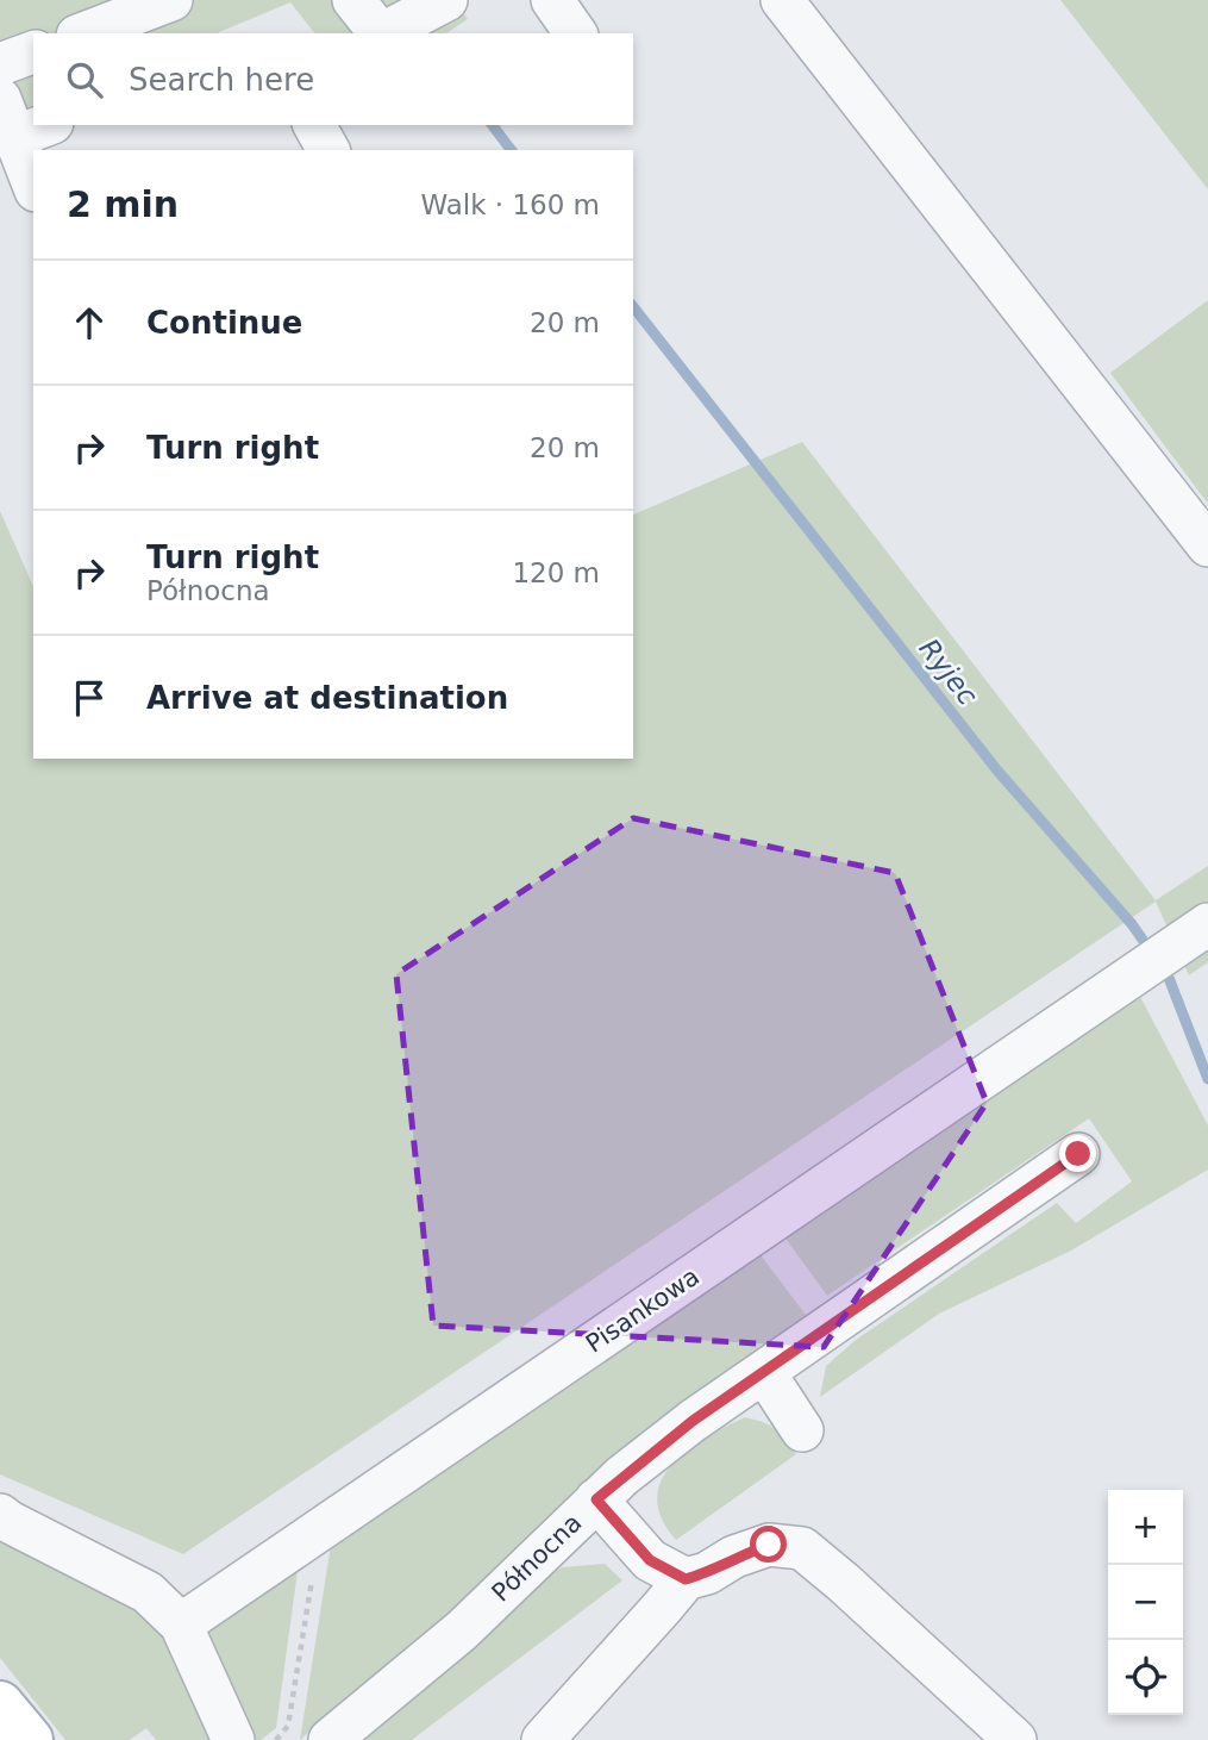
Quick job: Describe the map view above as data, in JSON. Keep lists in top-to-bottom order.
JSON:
{
  "streets": {
    "street": ["Pisankowa", "Północna"]
  },
  "water": ["Ryjec"],
  "page": {
    "search": "Search here",
    "heading": ["2 min", "Walk · 160 m"],
    "list": [
      ["Continue", "20 m"],
      ["Turn right", "20 m"],
      ["Turn right", "Północna", "120 m"],
      "Arrive at destination"
    ],
    "map_buttons": ["+", "−"]
  }
}
